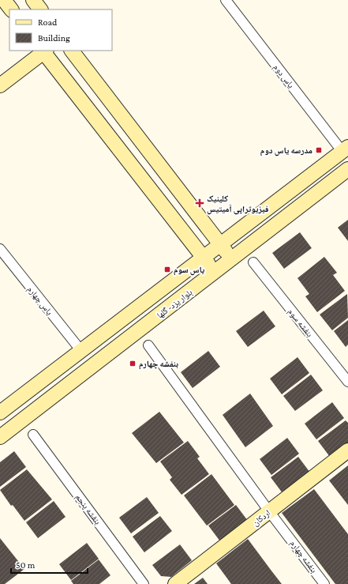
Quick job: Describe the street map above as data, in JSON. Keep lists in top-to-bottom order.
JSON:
{
  "streets": {
    "main road": ["بلوار یزد- گلها", "اردکان"],
    "street": [
      "یاس دوم",
      "یاس چهارم",
      "بنفشه سوم",
      "بنفشه پنجم",
      "بنفشه چهارم"
    ]
  },
  "crossings": [
    ["اردکان", "بنفشه چهارم"]
  ],
  "places": {
    "transit": ["مدرسه یاس دوم", "یاس سوم", "بنفشه چهارم"],
    "health": ["کلینیک فیزیوتراپی آمیتیس"]
  },
  "legend": ["Road", "Building"],
  "scale_bar": "50 m"
}
